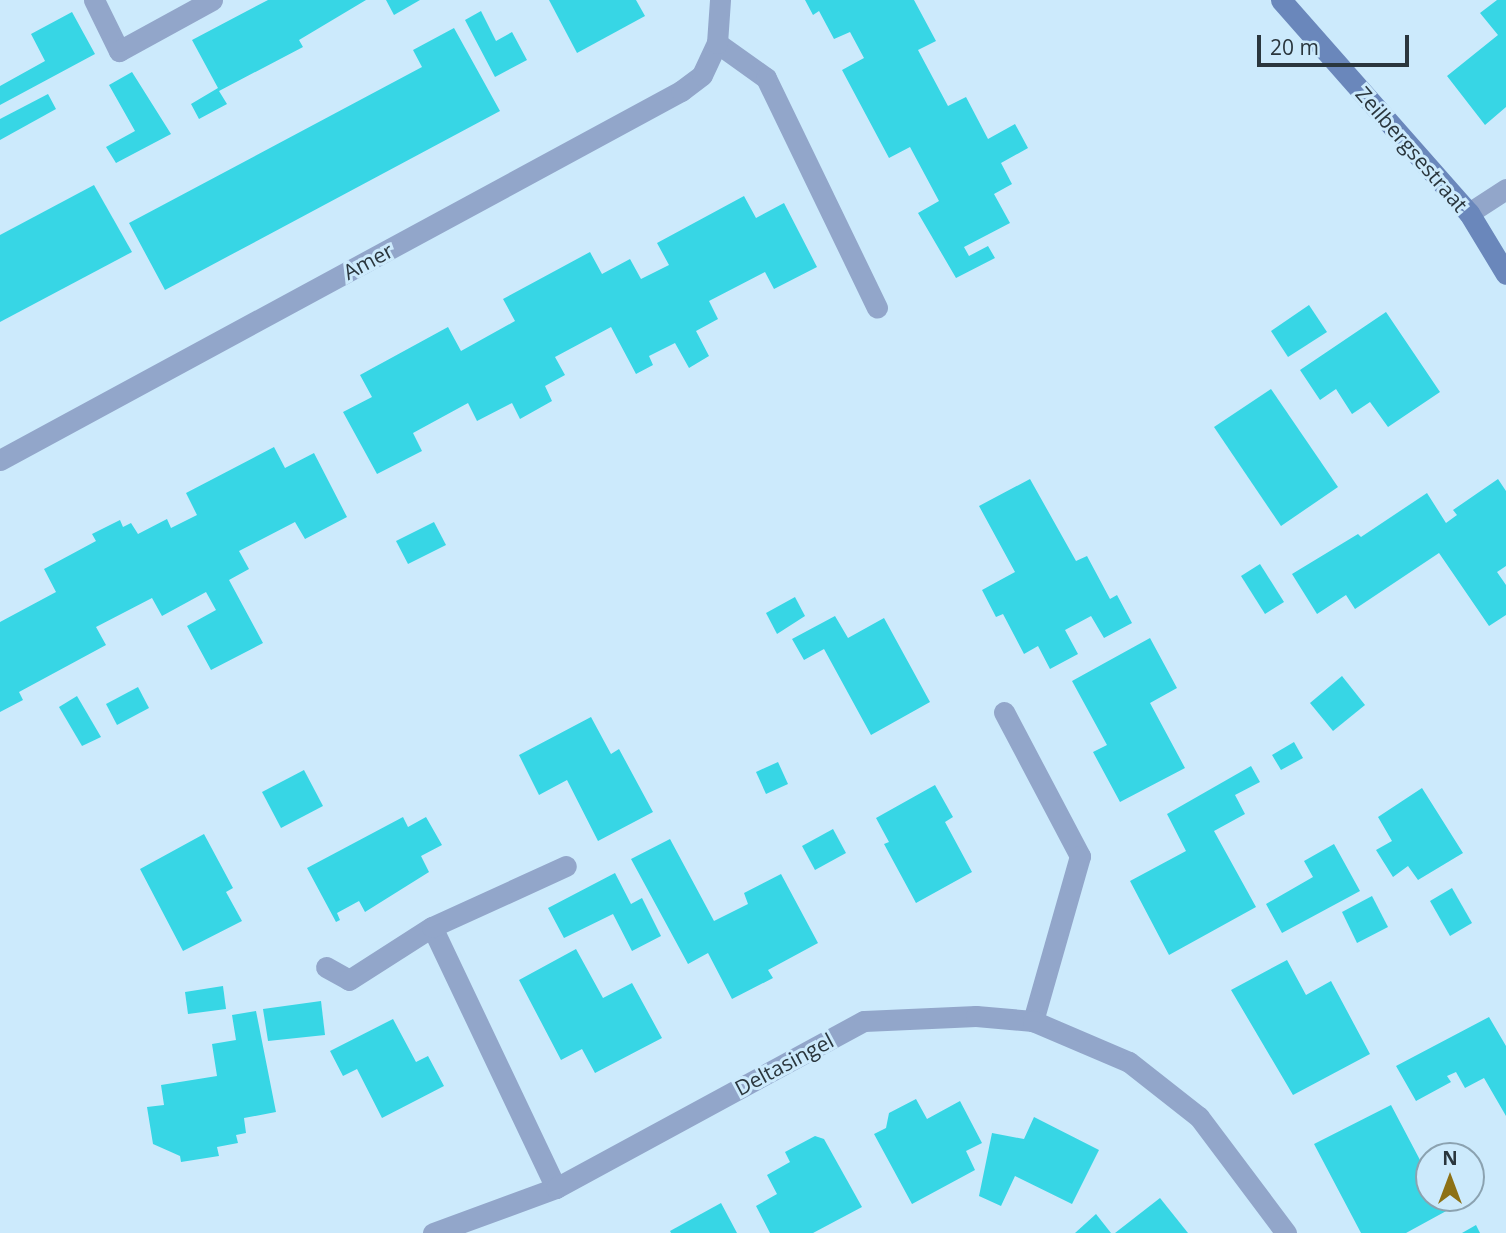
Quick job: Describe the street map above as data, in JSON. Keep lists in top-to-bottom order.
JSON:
{
  "streets": {
    "street": ["Zeilbergsestraat", "Amer", "Deltasingel"]
  },
  "scale_bar": "20 m",
  "north": "top"
}
